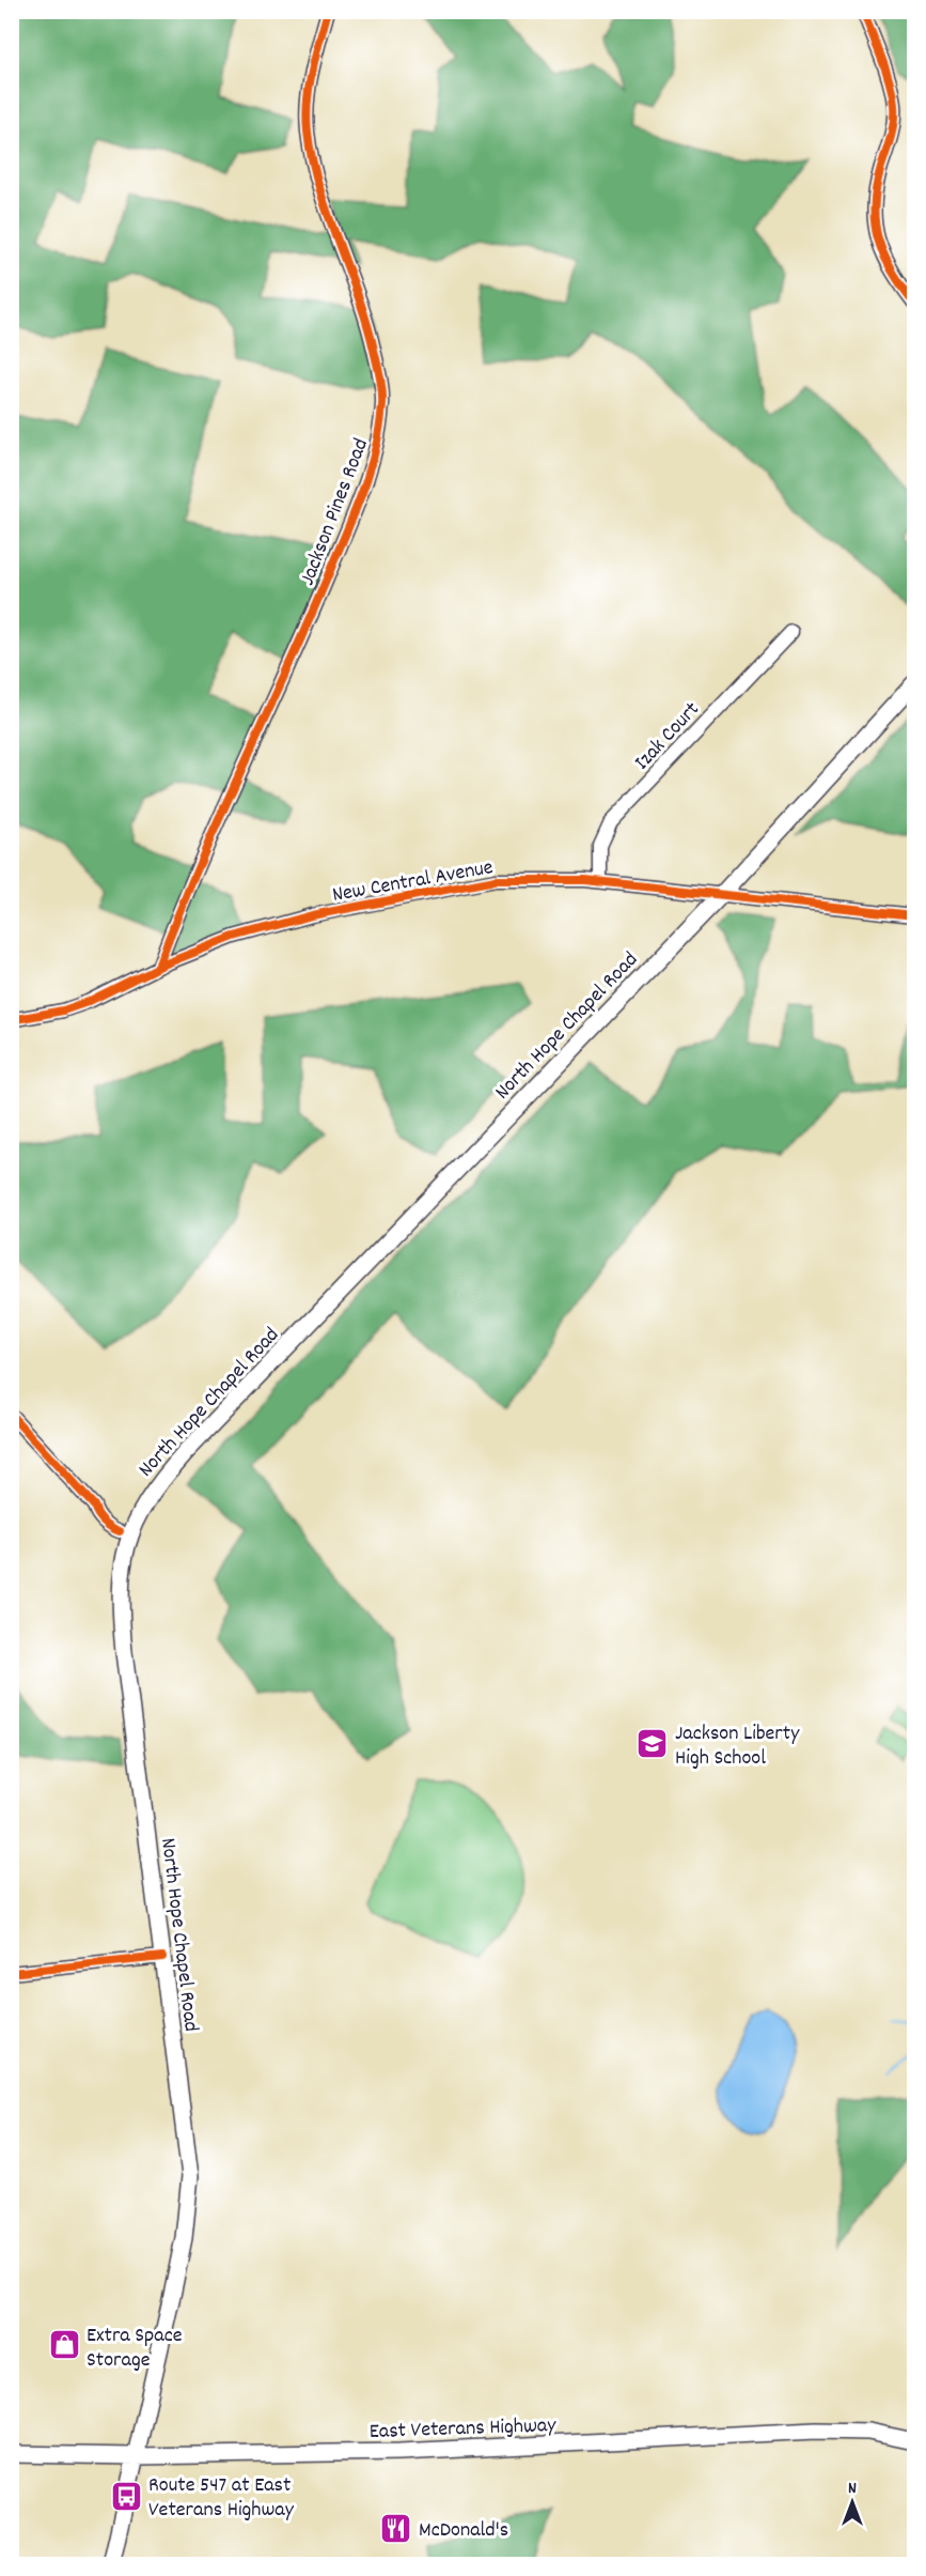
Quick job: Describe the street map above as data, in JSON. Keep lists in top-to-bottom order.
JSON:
{
  "streets": {
    "main road": ["North Hope Chapel Road", "East Veterans Highway"],
    "street": ["Jackson Pines Road", "Izak Court", "New Central Avenue"]
  },
  "crossings": [
    ["Jackson Pines Road", "New Central Avenue"],
    ["Izak Court", "New Central Avenue"],
    ["New Central Avenue", "North Hope Chapel Road"],
    ["North Hope Chapel Road", "East Veterans Highway"]
  ],
  "places": {
    "school or university": ["Jackson Liberty High School"],
    "shop": ["Extra Space Storage"],
    "bus stop": ["Route 547 at East Veterans Highway"],
    "restaurant": ["McDonald's"]
  },
  "north": "top"
}
